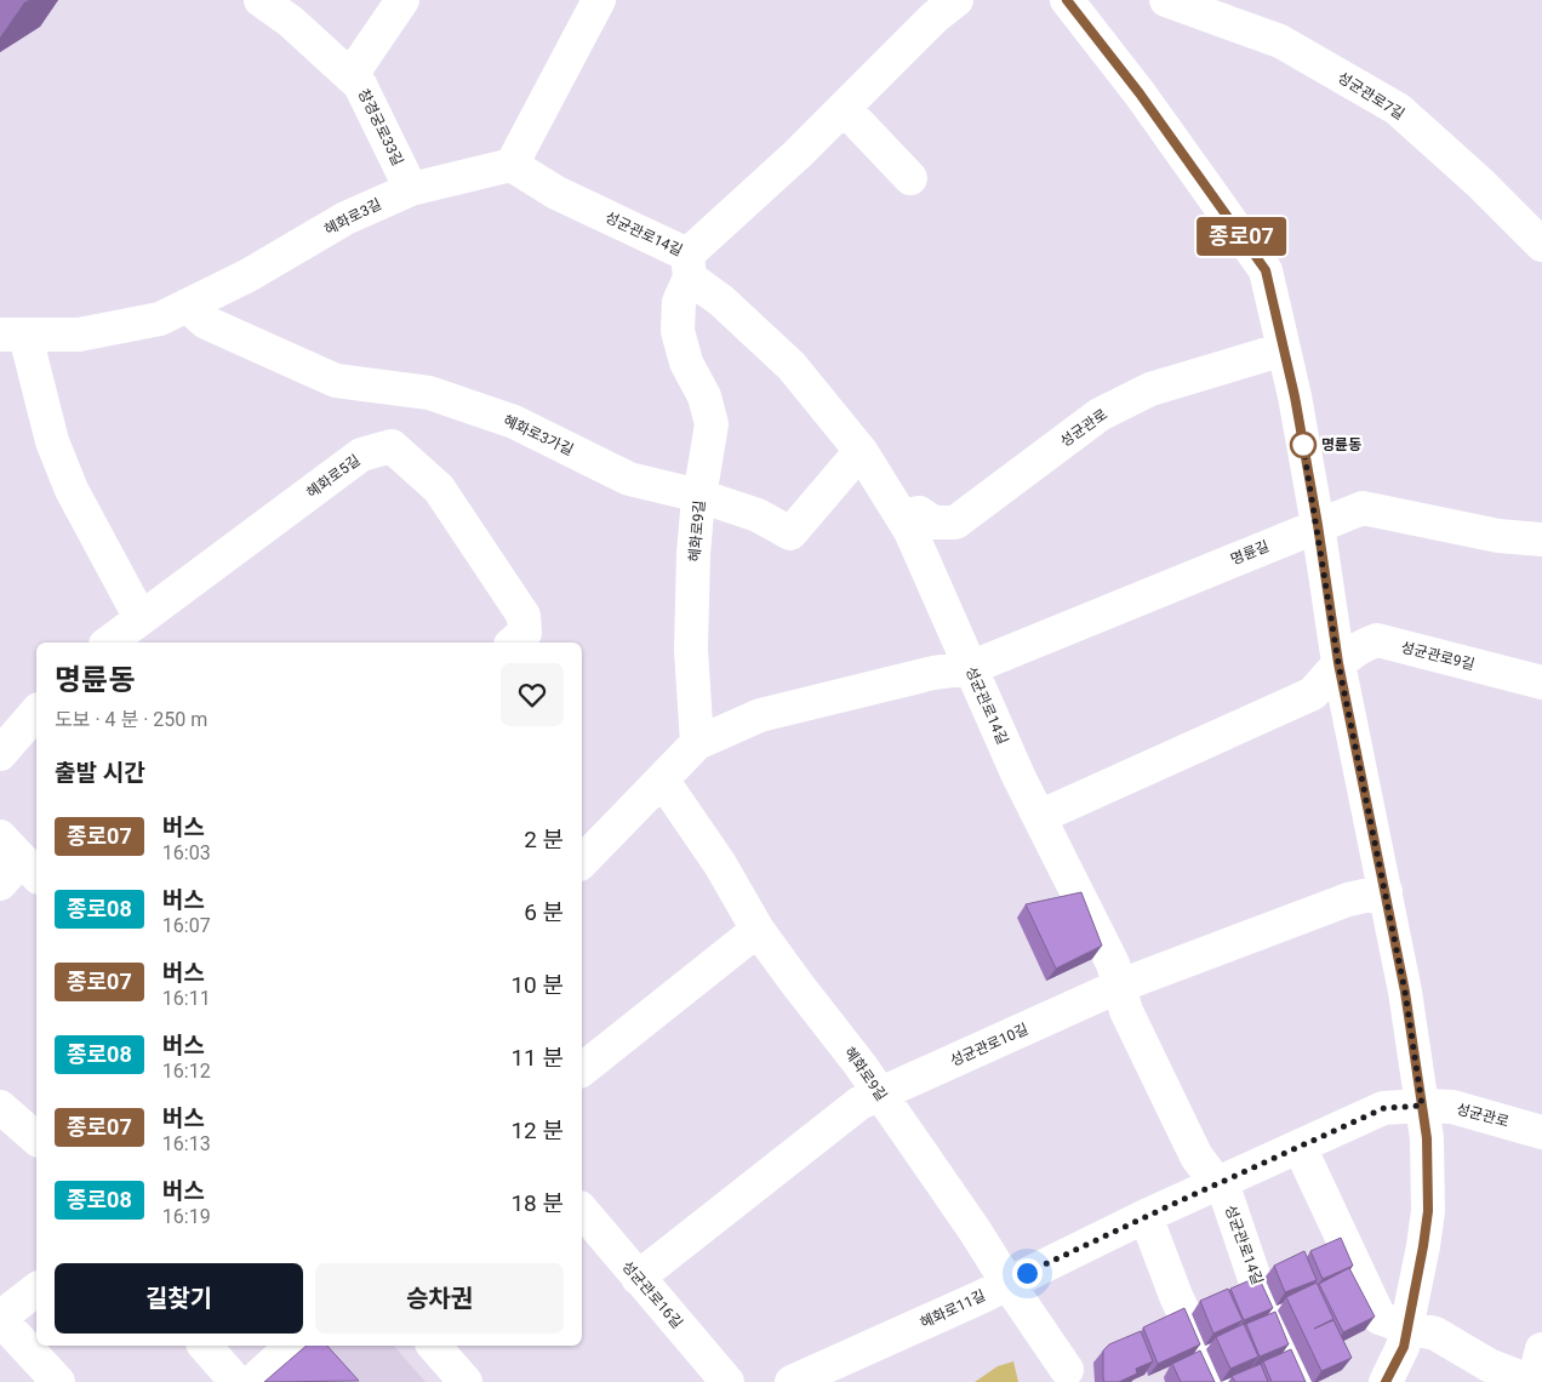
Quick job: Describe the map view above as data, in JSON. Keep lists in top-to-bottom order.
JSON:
{
  "streets": {
    "street": [
      "성균관로7길",
      "창경궁로33길",
      "혜화로3길",
      "성균관로14길",
      "성균관로",
      "혜화로3가길",
      "혜화로5길",
      "혜화로9길",
      "명륜길",
      "성균관로9길",
      "성균관로10길",
      "성균관로16길",
      "혜화로11길"
    ]
  },
  "crossings": [
    ["창경궁로33길", "혜화로3길"],
    ["혜화로3길", "성균관로14길"],
    ["혜화로3길", "혜화로3가길"],
    ["혜화로3길", "혜화로5길"],
    ["성균관로14길", "성균관로"],
    ["성균관로14길", "혜화로3가길"],
    ["성균관로14길", "혜화로9길"],
    ["성균관로14길", "명륜길"],
    ["성균관로14길", "성균관로10길"],
    ["성균관로14길", "혜화로11길"],
    ["성균관로", "혜화로11길"],
    ["혜화로3가길", "혜화로9길"],
    ["혜화로9길", "명륜길"],
    ["혜화로9길", "성균관로10길"],
    ["혜화로9길", "혜화로11길"],
    ["성균관로10길", "성균관로16길"]
  ],
  "places": ["명륜동"],
  "lines": ["bus line 종로07"],
  "page": {
    "on_map": "종로07",
    "heading": [
      ["명륜동", "도보 · 4 분 · 250 m"],
      "출발 시간"
    ],
    "list": [
      {
        "mark": "종로07",
        "name": "버스",
        "note": "16:03",
        "value": "2 분"
      },
      {
        "mark": "종로08",
        "name": "버스",
        "note": "16:07",
        "value": "6 분"
      },
      {
        "mark": "종로07",
        "name": "버스",
        "note": "16:11",
        "value": "10 분"
      },
      {
        "mark": "종로08",
        "name": "버스",
        "note": "16:12",
        "value": "11 분"
      },
      {
        "mark": "종로07",
        "name": "버스",
        "note": "16:13",
        "value": "12 분"
      },
      {
        "mark": "종로08",
        "name": "버스",
        "note": "16:19",
        "value": "18 분"
      }
    ],
    "buttons": ["길찾기", "승차권"]
  }
}
